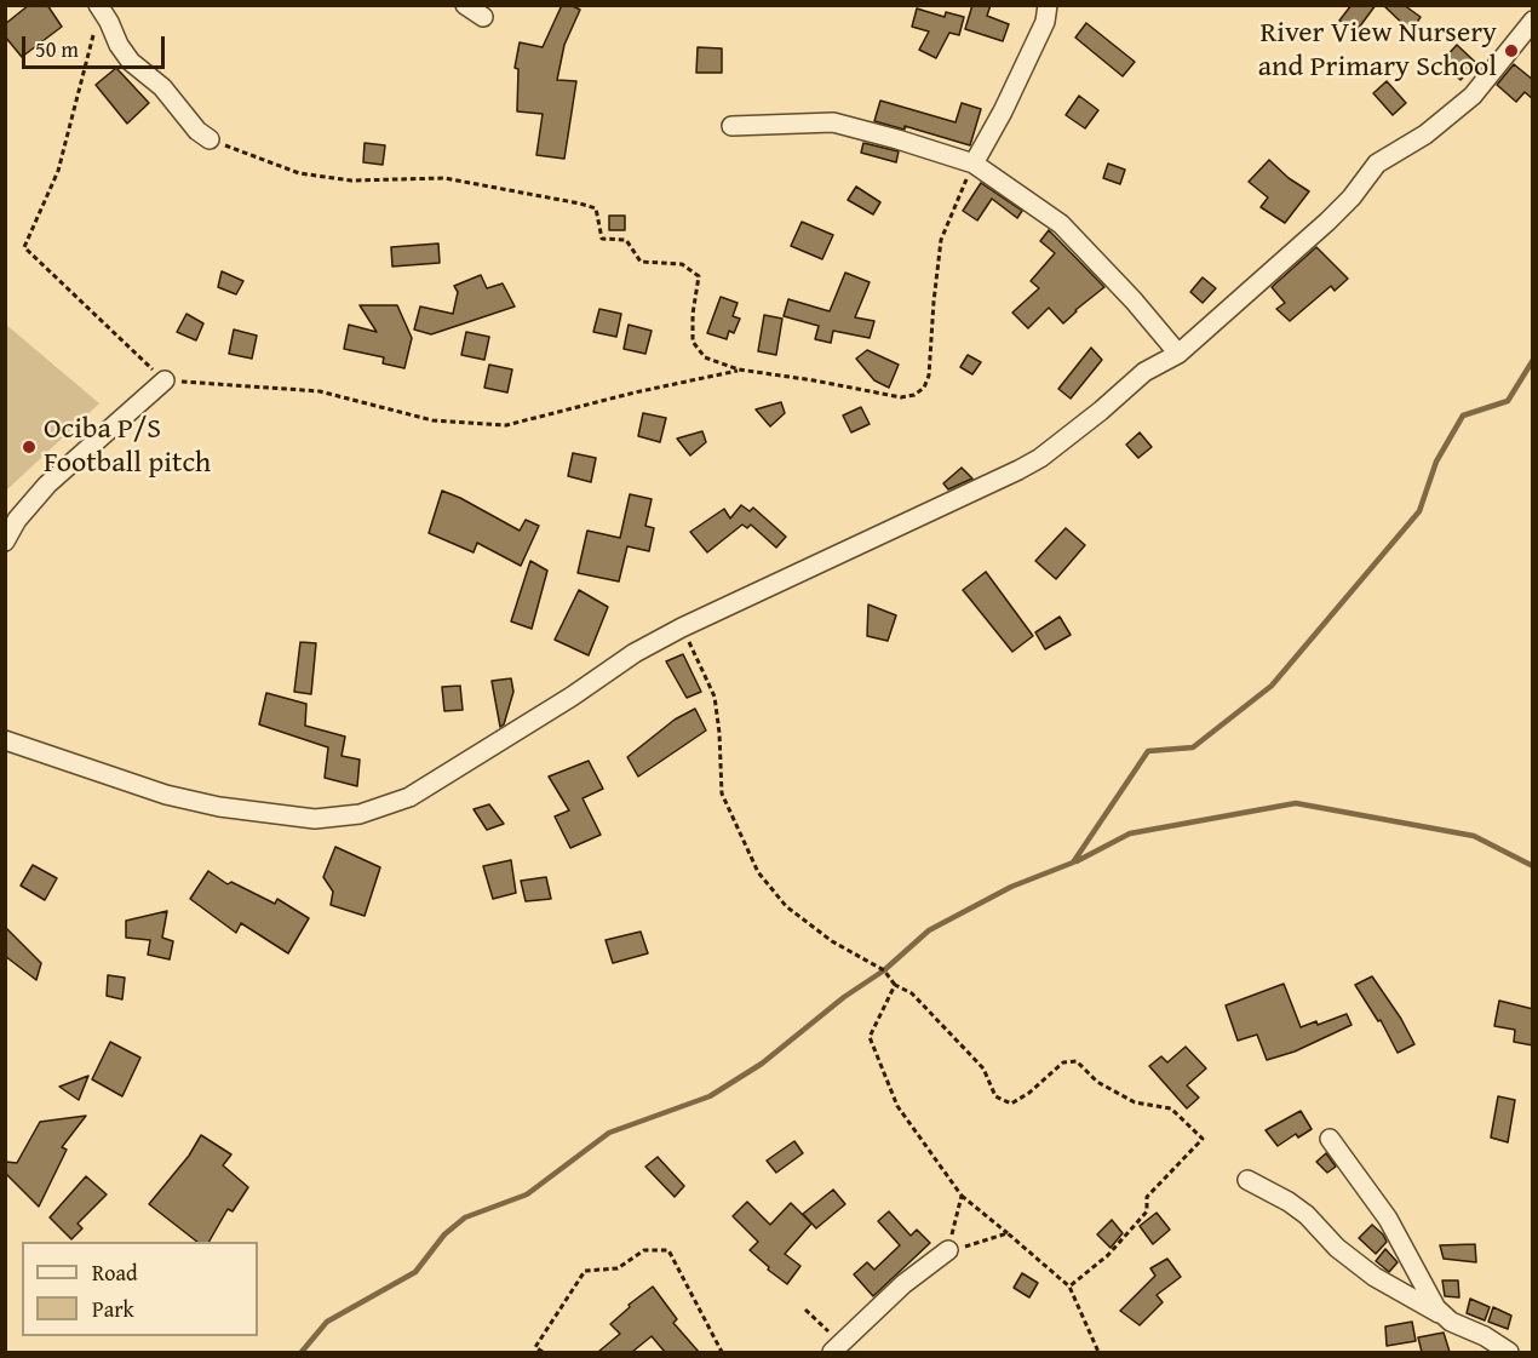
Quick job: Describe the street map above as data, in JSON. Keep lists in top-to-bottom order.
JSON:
{
  "places": ["River View Nursery and Primary School", "Ociba P/S Football pitch"],
  "legend": ["Road", "Park"],
  "scale_bar": "50 m"
}
